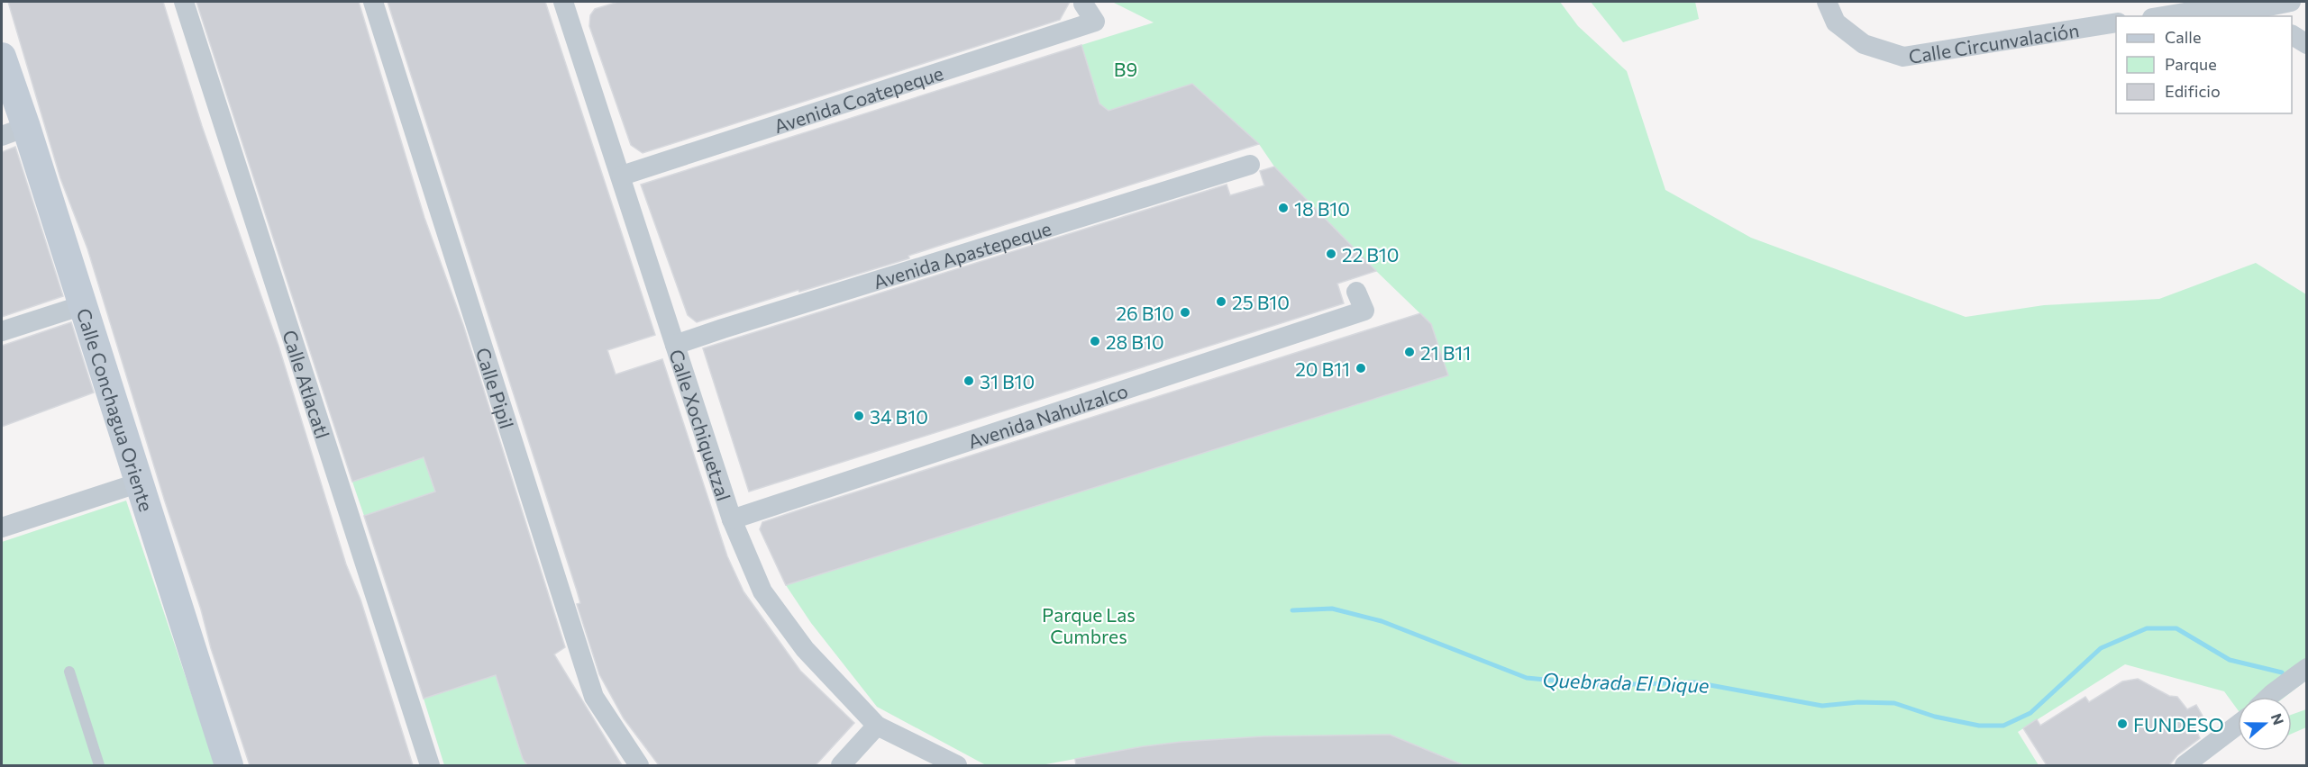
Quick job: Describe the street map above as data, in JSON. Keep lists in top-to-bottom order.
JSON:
{
  "streets": {
    "main road": ["Calle Conchagua Oriente"],
    "street": [
      "Calle Circunvalación",
      "Avenida Coatepeque",
      "Avenida Apastepeque",
      "Calle Atlacatl",
      "Calle Pipil",
      "Avenida Nahulzalco",
      "Calle Xochiquetzal"
    ]
  },
  "crossings": [
    ["Avenida Coatepeque", "Calle Xochiquetzal"],
    ["Avenida Apastepeque", "Calle Xochiquetzal"],
    ["Avenida Nahulzalco", "Calle Xochiquetzal"]
  ],
  "water": ["Quebrada El Dique"],
  "parks": ["B9", "Parque Las Cumbres"],
  "places": [
    "18 B10",
    "22 B10",
    "25 B10",
    "26 B10",
    "28 B10",
    "21 B11",
    "20 B11",
    "31 B10",
    "34 B10",
    "FUNDESO"
  ],
  "legend": ["Calle", "Parque", "Edificio"],
  "north": "right"
}
